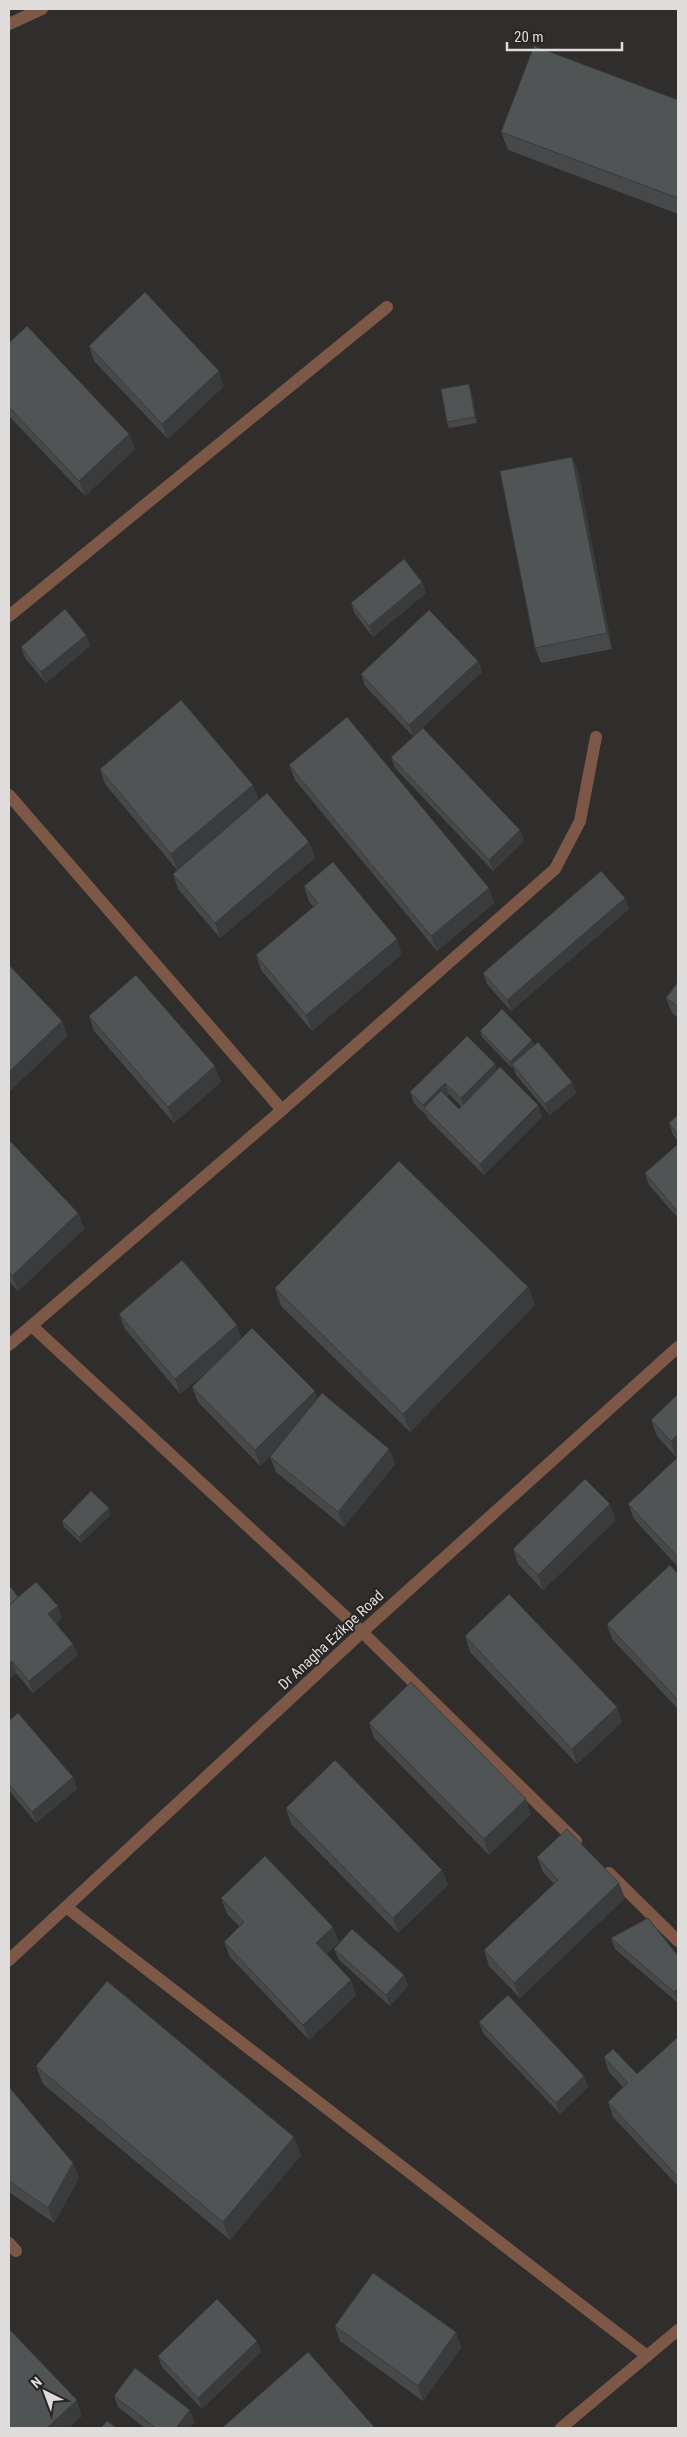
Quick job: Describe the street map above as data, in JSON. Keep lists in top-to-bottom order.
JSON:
{
  "streets": {
    "street": ["Dr Anagha Ezikpe Road"]
  },
  "scale_bar": "20 m",
  "north": "top left"
}
